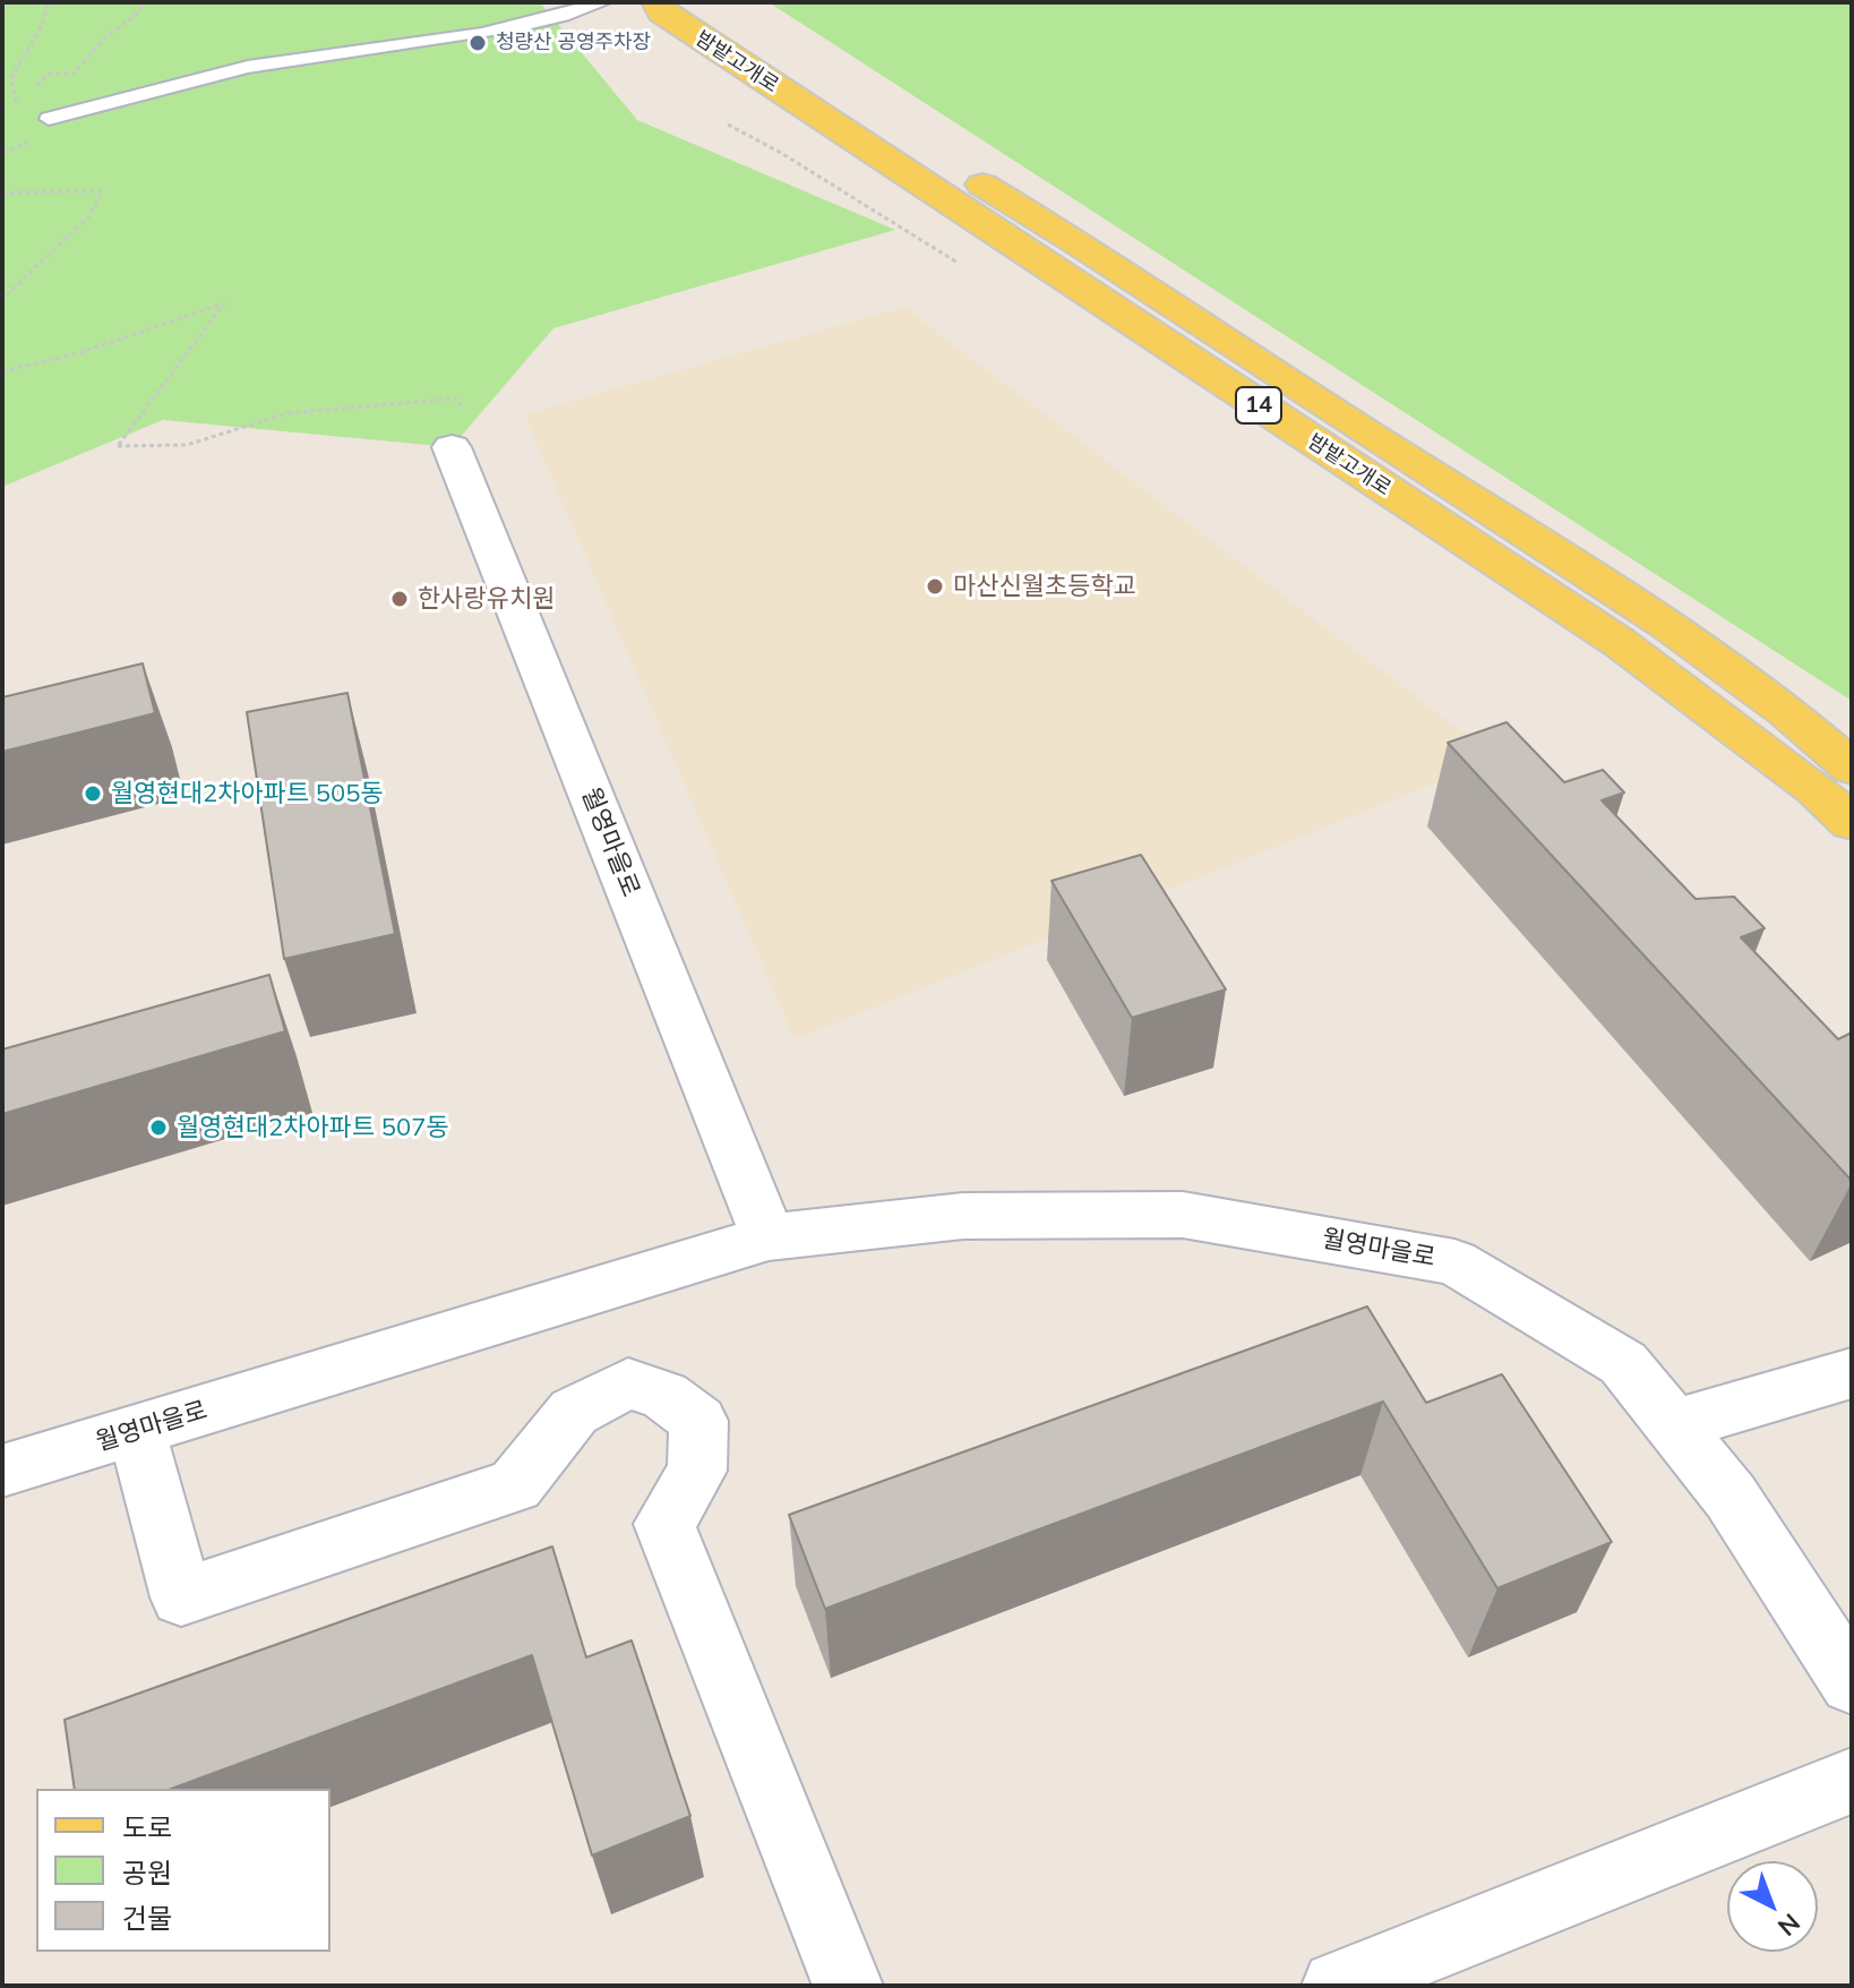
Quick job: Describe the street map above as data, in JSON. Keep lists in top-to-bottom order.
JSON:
{
  "streets": {
    "main road": ["밤밭고개로", "14"],
    "street": ["월영마을로"]
  },
  "places": [
    "청량산 공영주차장",
    "마산신월초등학교",
    "한사랑유치원",
    "월영현대2차아파트 505동",
    "월영현대2차아파트 507동"
  ],
  "legend": ["도로", "공원", "건물"],
  "north": "bottom right"
}
